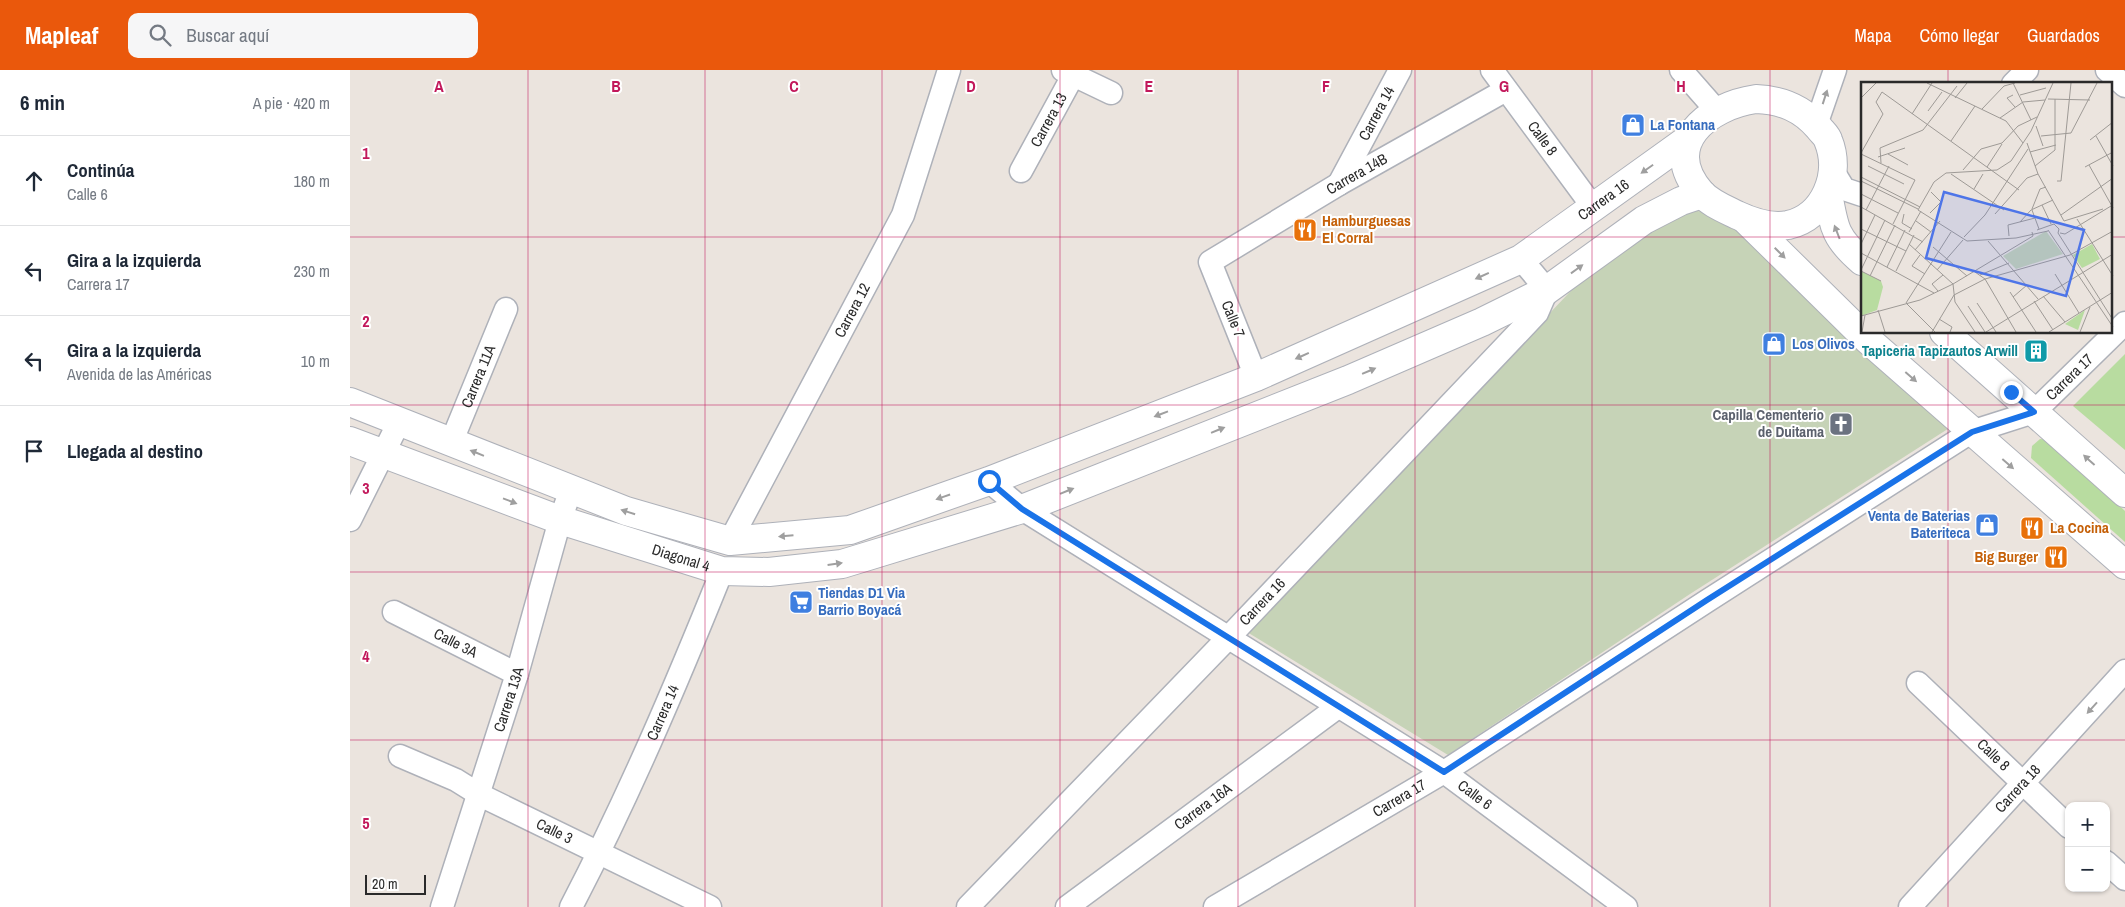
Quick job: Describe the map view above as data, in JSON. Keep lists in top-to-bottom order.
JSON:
{
  "streets": {
    "main road": ["Carrera 16", "Diagonal 4"],
    "street": [
      "Carrera 14",
      "Carrera 13",
      "Calle 8",
      "Carrera 14B",
      "Carrera 12",
      "Calle 7",
      "Carrera 11A",
      "Carrera 17",
      "Calle 3A",
      "Carrera 13A",
      "Carrera 18",
      "Calle 6",
      "Carrera 16A",
      "Calle 3"
    ]
  },
  "crossings": [
    ["Carrera 14", "Carrera 14B"],
    ["Carrera 14", "Diagonal 4"],
    ["Carrera 14", "Calle 3"],
    ["Calle 8", "Carrera 14B"],
    ["Calle 8", "Carrera 16"],
    ["Calle 8", "Carrera 18"],
    ["Carrera 14B", "Calle 7"],
    ["Carrera 16", "Calle 7"],
    ["Carrera 16", "Diagonal 4"],
    ["Carrera 16", "Calle 6"],
    ["Carrera 12", "Diagonal 4"],
    ["Carrera 11A", "Diagonal 4"],
    ["Carrera 17", "Calle 6"],
    ["Diagonal 4", "Carrera 13A"],
    ["Diagonal 4", "Calle 6"],
    ["Calle 3A", "Carrera 13A"],
    ["Carrera 13A", "Calle 3"],
    ["Calle 6", "Carrera 16A"]
  ],
  "one_way": ["Carrera 18"],
  "places": {
    "shop": ["La Fontana", "Los Olivos", "Venta de Baterias Bateriteca"],
    "restaurant": ["Hamburguesas El Corral", "La Cocina", "Big Burger"],
    "building": ["Tapiceria Tapizautos Arwill"],
    "church": ["Capilla Cementerio de Duitama"],
    "supermarket": ["Tiendas D1 Via Barrio Boyacá"]
  },
  "scale_bar": "20 m",
  "page": {
    "header": "Mapleaf",
    "search": "Buscar aquí",
    "nav": ["Mapa", "Cómo llegar", "Guardados"],
    "heading": ["6 min", "A pie · 420 m"],
    "list": [
      ["Continúa", "Calle 6", "180 m"],
      ["Gira a la izquierda", "Carrera 17", "230 m"],
      ["Gira a la izquierda", "Avenida de las Américas", "10 m"],
      "Llegada al destino"
    ],
    "map_buttons": ["+", "−"],
    "scale": "20 m"
  },
  "grid": {
    "columns": [
      "A",
      "B",
      "C",
      "D",
      "E",
      "F",
      "G",
      "H"
    ],
    "rows": [
      "1",
      "2",
      "3",
      "4",
      "5"
    ]
  }
}
